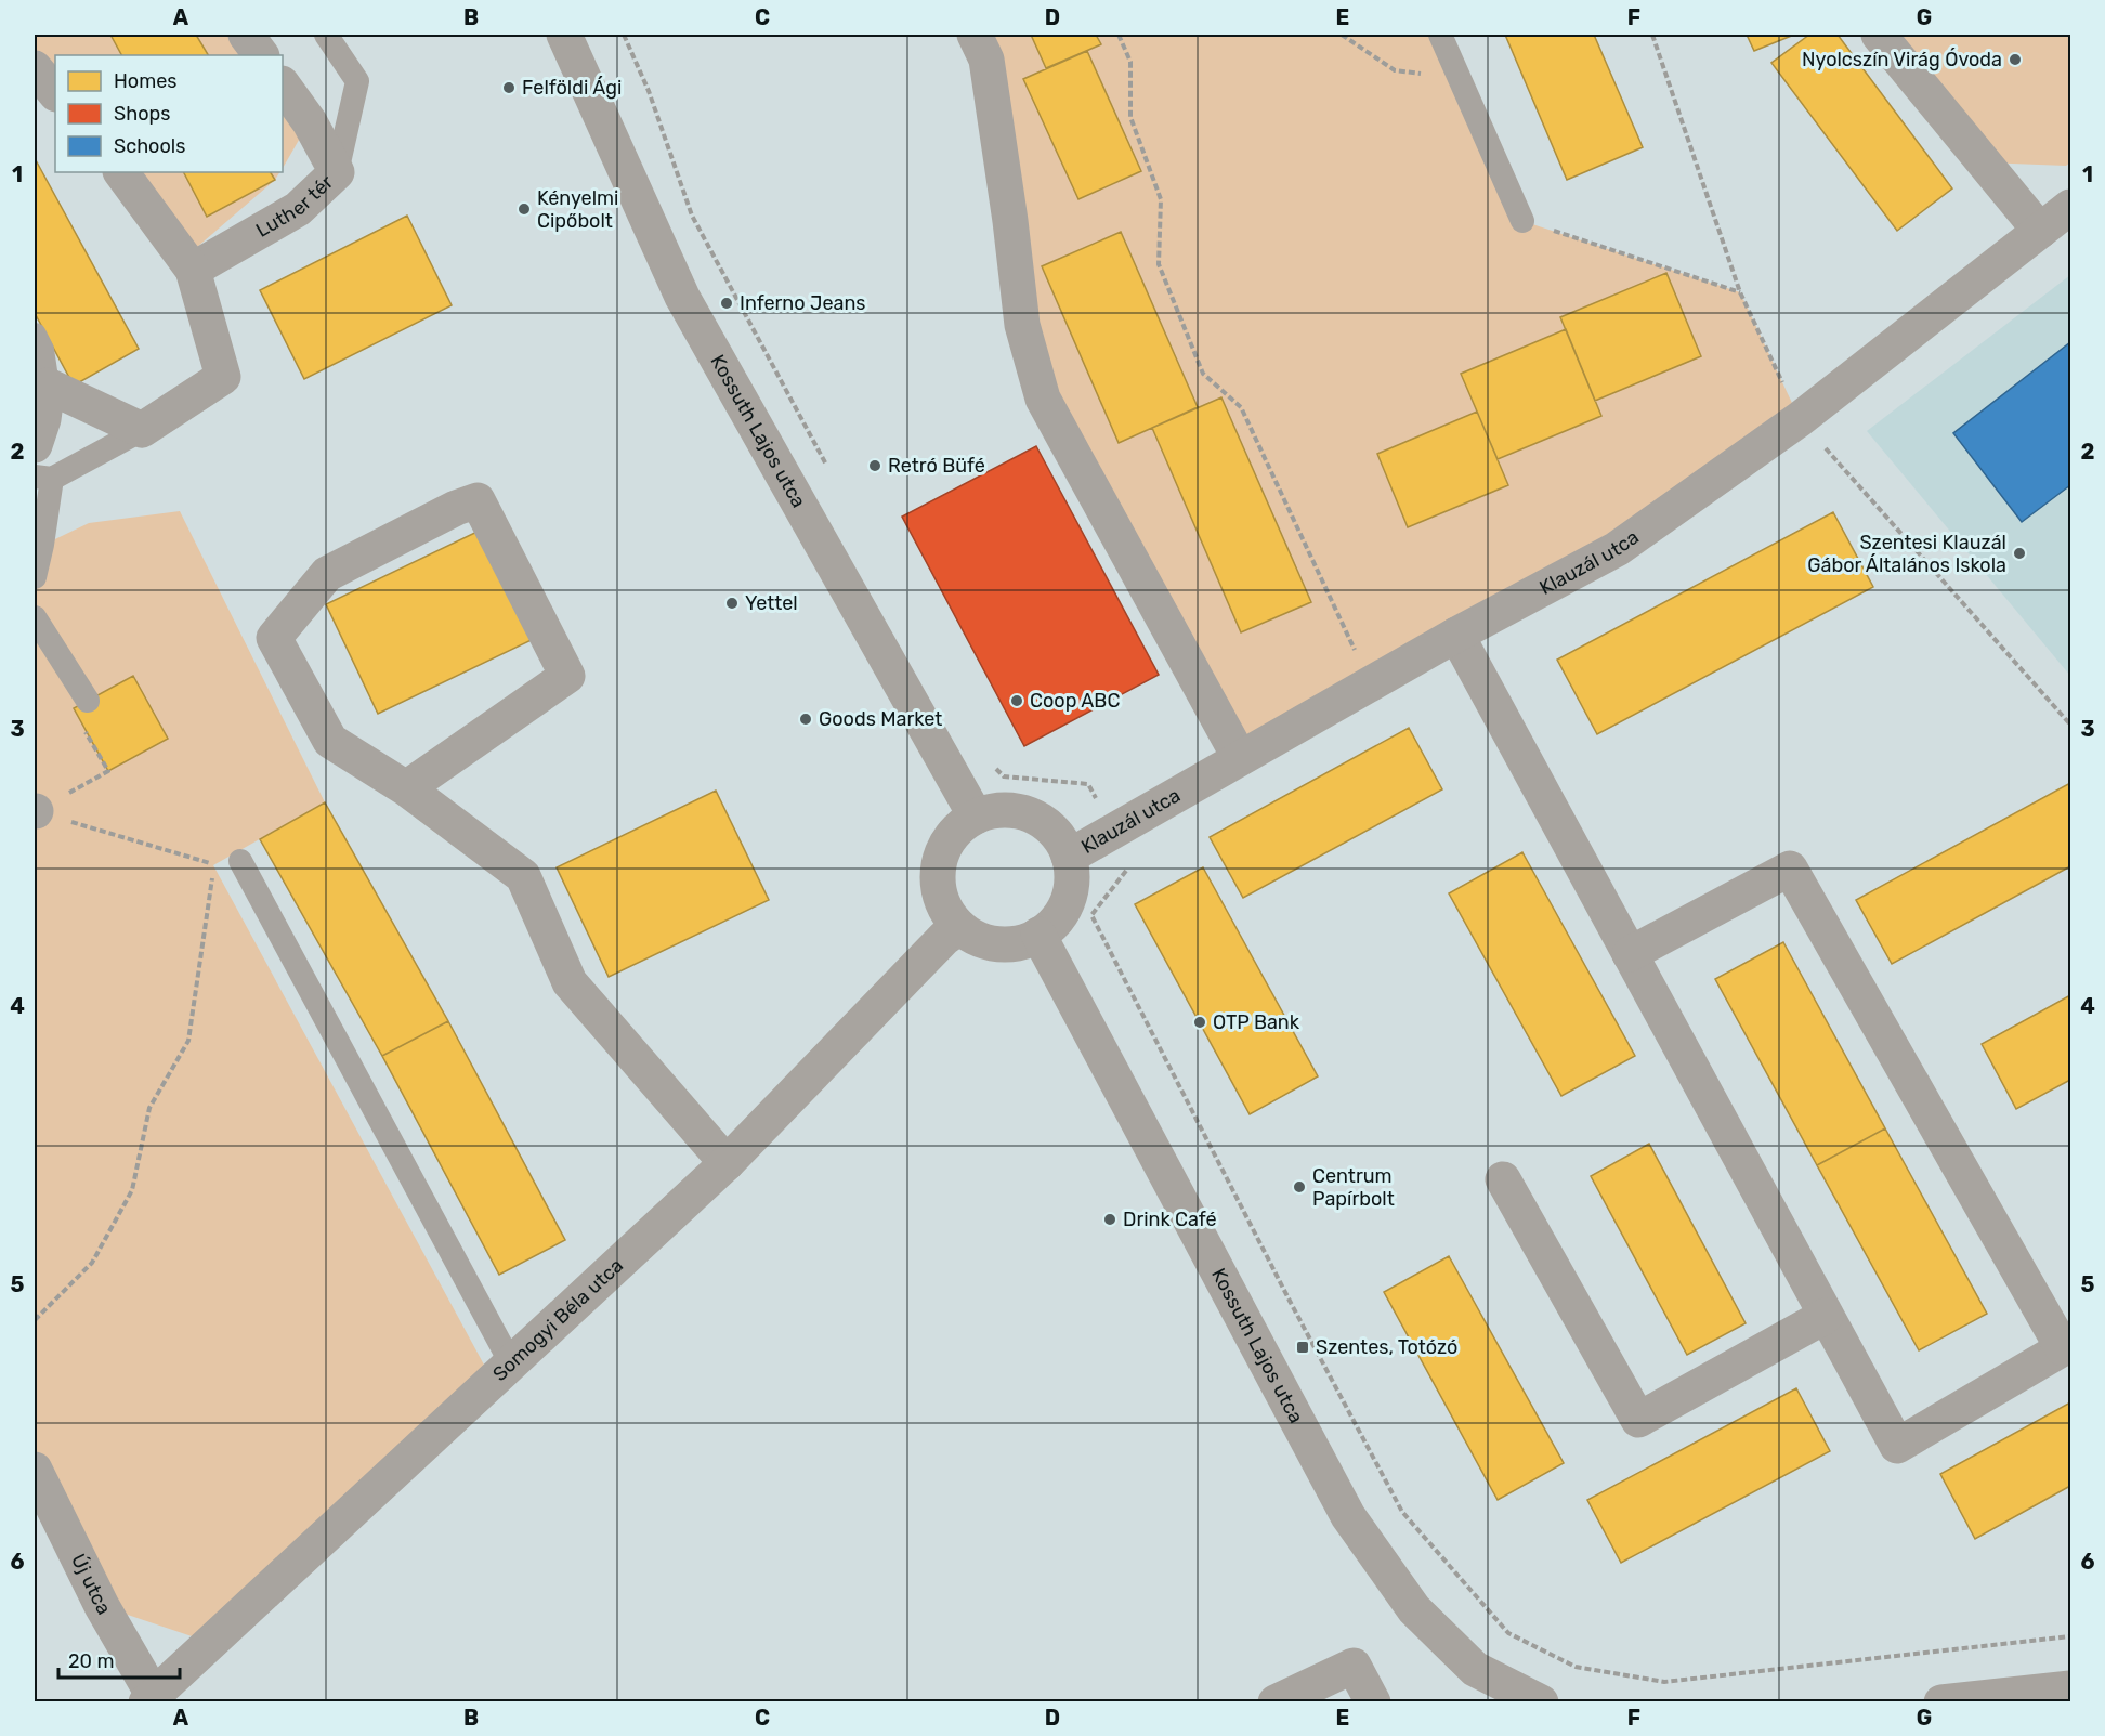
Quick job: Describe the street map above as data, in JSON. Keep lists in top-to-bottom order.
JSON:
{
  "streets": {
    "street": [
      "Luther tér",
      "Kossuth Lajos utca",
      "Klauzál utca",
      "Somogyi Béla utca",
      "Új utca"
    ]
  },
  "crossings": [
    ["Kossuth Lajos utca", "Klauzál utca"],
    ["Kossuth Lajos utca", "Somogyi Béla utca"],
    ["Klauzál utca", "Somogyi Béla utca"],
    ["Somogyi Béla utca", "Új utca"]
  ],
  "places": {
    "other": [
      "Nyolcszín Virág Óvoda",
      "Felföldi Ági",
      "Kényelmi Cipőbolt",
      "Inferno Jeans",
      "Retró Büfé",
      "Szentesi Klauzál Gábor Általános Iskola",
      "Yettel",
      "Coop ABC",
      "Goods Market",
      "OTP Bank",
      "Centrum Papírbolt",
      "Drink Café"
    ],
    "transit": ["Szentes, Totózó"]
  },
  "legend": ["Homes", "Shops", "Schools"],
  "scale_bar": "20 m",
  "grid": {
    "columns": [
      "A",
      "B",
      "C",
      "D",
      "E",
      "F",
      "G"
    ],
    "rows": [
      "1",
      "2",
      "3",
      "4",
      "5",
      "6"
    ]
  }
}
